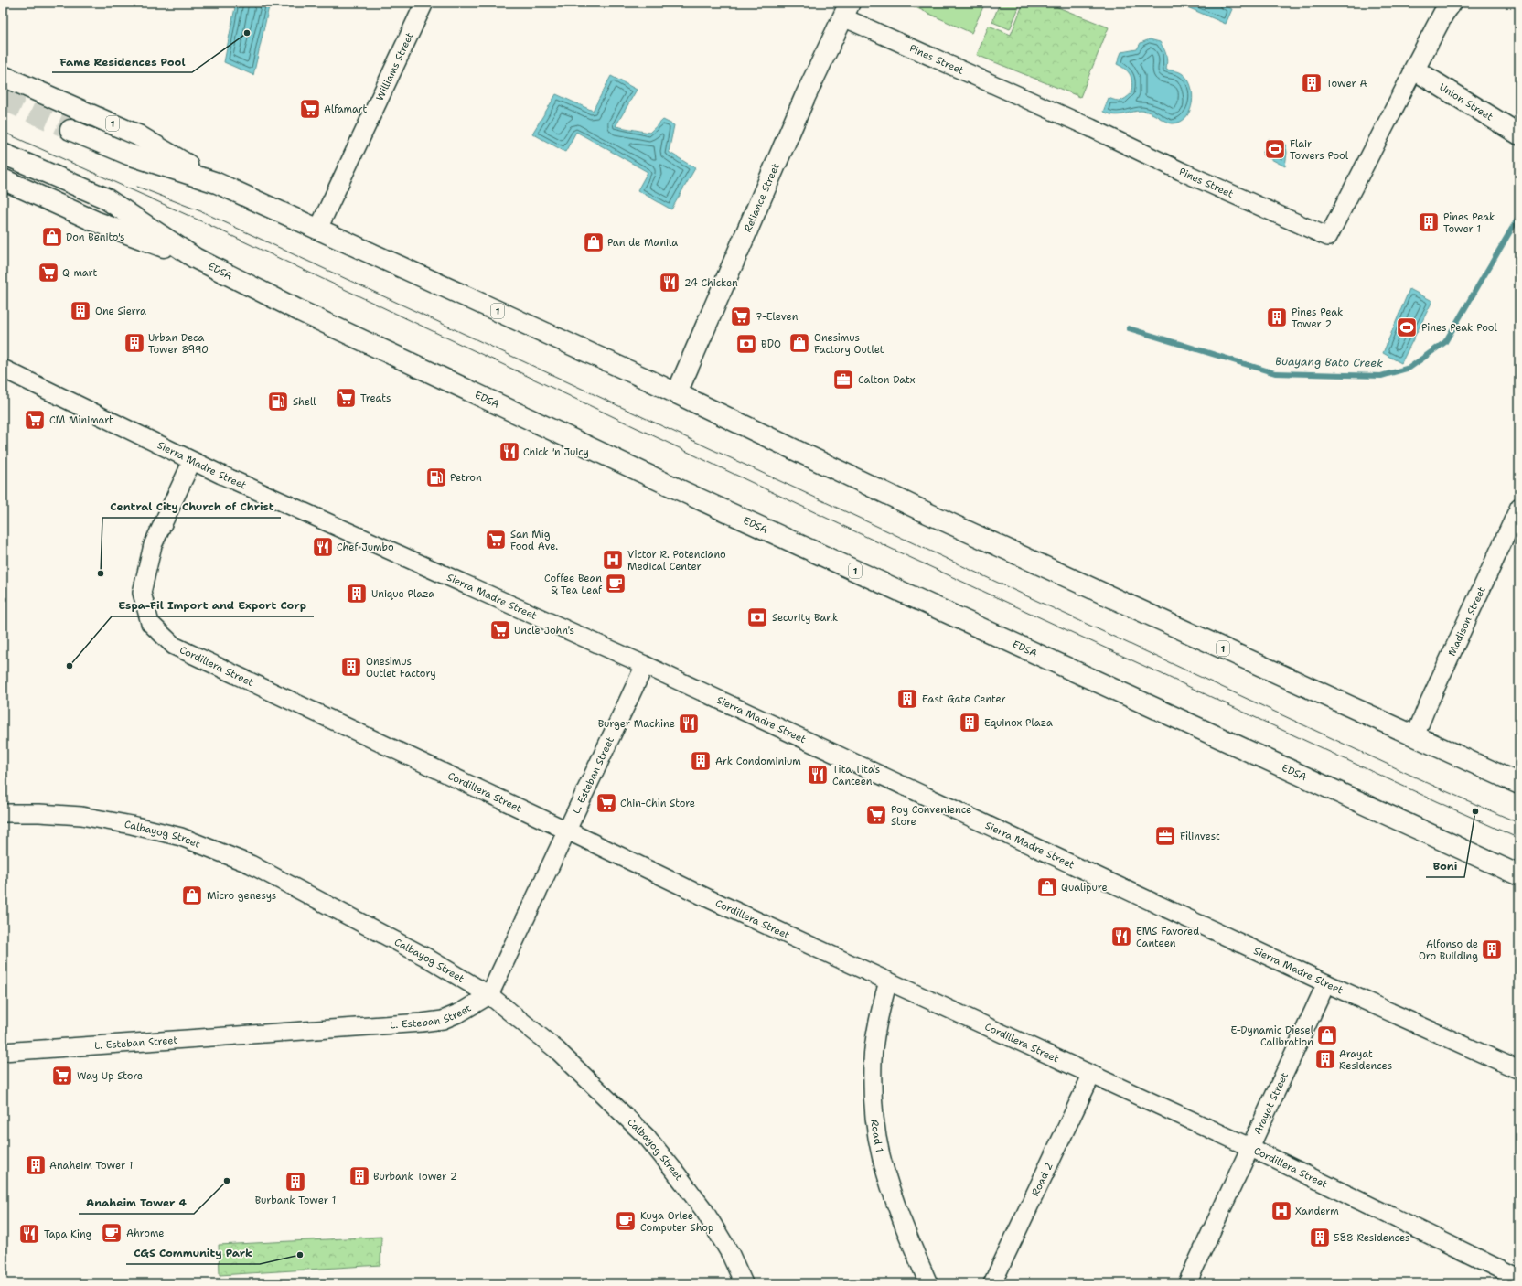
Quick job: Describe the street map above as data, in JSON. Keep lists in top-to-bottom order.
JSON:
{
  "streets": {
    "main road": [
      "Pines Street",
      "Union Street",
      "1",
      "Reliance Street",
      "EDSA"
    ],
    "street": [
      "Williams Street",
      "Sierra Madre Street",
      "Madison Street",
      "Cordillera Street",
      "L. Esteban Street",
      "Calbayog Street",
      "Arayat Street",
      "Road 1",
      "Road 2"
    ]
  },
  "crossings": [
    ["Pines Street", "Union Street"],
    ["Pines Street", "Reliance Street"],
    ["Williams Street", "1"],
    ["1", "Reliance Street"],
    ["1", "EDSA"],
    ["1", "Madison Street"],
    ["Sierra Madre Street", "Cordillera Street"],
    ["Sierra Madre Street", "L. Esteban Street"],
    ["Sierra Madre Street", "Arayat Street"],
    ["Cordillera Street", "L. Esteban Street"],
    ["Cordillera Street", "Arayat Street"],
    ["Cordillera Street", "Road 1"],
    ["Cordillera Street", "Road 2"],
    ["L. Esteban Street", "Calbayog Street"]
  ],
  "water": ["Buayang Bato Creek"],
  "places": {
    "other": [
      "Fame Residences Pool",
      "Central City Church of Christ",
      "Espa-Fil Import and Export Corp",
      "Boni",
      "Anaheim Tower 4",
      "CGS Community Park"
    ],
    "building": [
      "Tower A",
      "Pines Peak Tower 1",
      "One Sierra",
      "Pines Peak Tower 2",
      "Urban Deca Tower 8990",
      "Unique Plaza",
      "Onesimus Outlet Factory",
      "East Gate Center",
      "Equinox Plaza",
      "Ark Condominium",
      "Alfonso de Oro Building",
      "Arayat Residences",
      "Anaheim Tower 1",
      "Burbank Tower 2",
      "Burbank Tower 1",
      "588 Residences"
    ],
    "supermarket": [
      "Alfamart",
      "Q-mart",
      "7-Eleven",
      "Treats",
      "CM Minimart",
      "San Mig Food Ave.",
      "Uncle John's",
      "Chin-Chin Store",
      "Poy Convenience Store",
      "Way Up Store"
    ],
    "sports": ["Flair Towers Pool", "Pines Peak Pool"],
    "shop": [
      "Don Benito's",
      "Pan de Manila",
      "Onesimus Factory Outlet",
      "Qualipure",
      "Micro genesys",
      "E-Dynamic Diesel Calibration"
    ],
    "restaurant": [
      "24 Chicken",
      "Chick 'n Juicy",
      "Chef Jumbo",
      "Burger Machine",
      "Tita Tita's Canteen",
      "EMS Favored Canteen",
      "Tapa King"
    ],
    "bank": ["BDO", "Security Bank"],
    "office": ["Calton Datx", "Filinvest"],
    "fuel station": ["Shell", "Petron"],
    "hospital": ["Victor R. Potenciano Medical Center", "Xanderm"],
    "cafe": ["Coffee Bean & Tea Leaf", "Kuya Orlee Computer Shop", "Ahrome"]
  }
}
